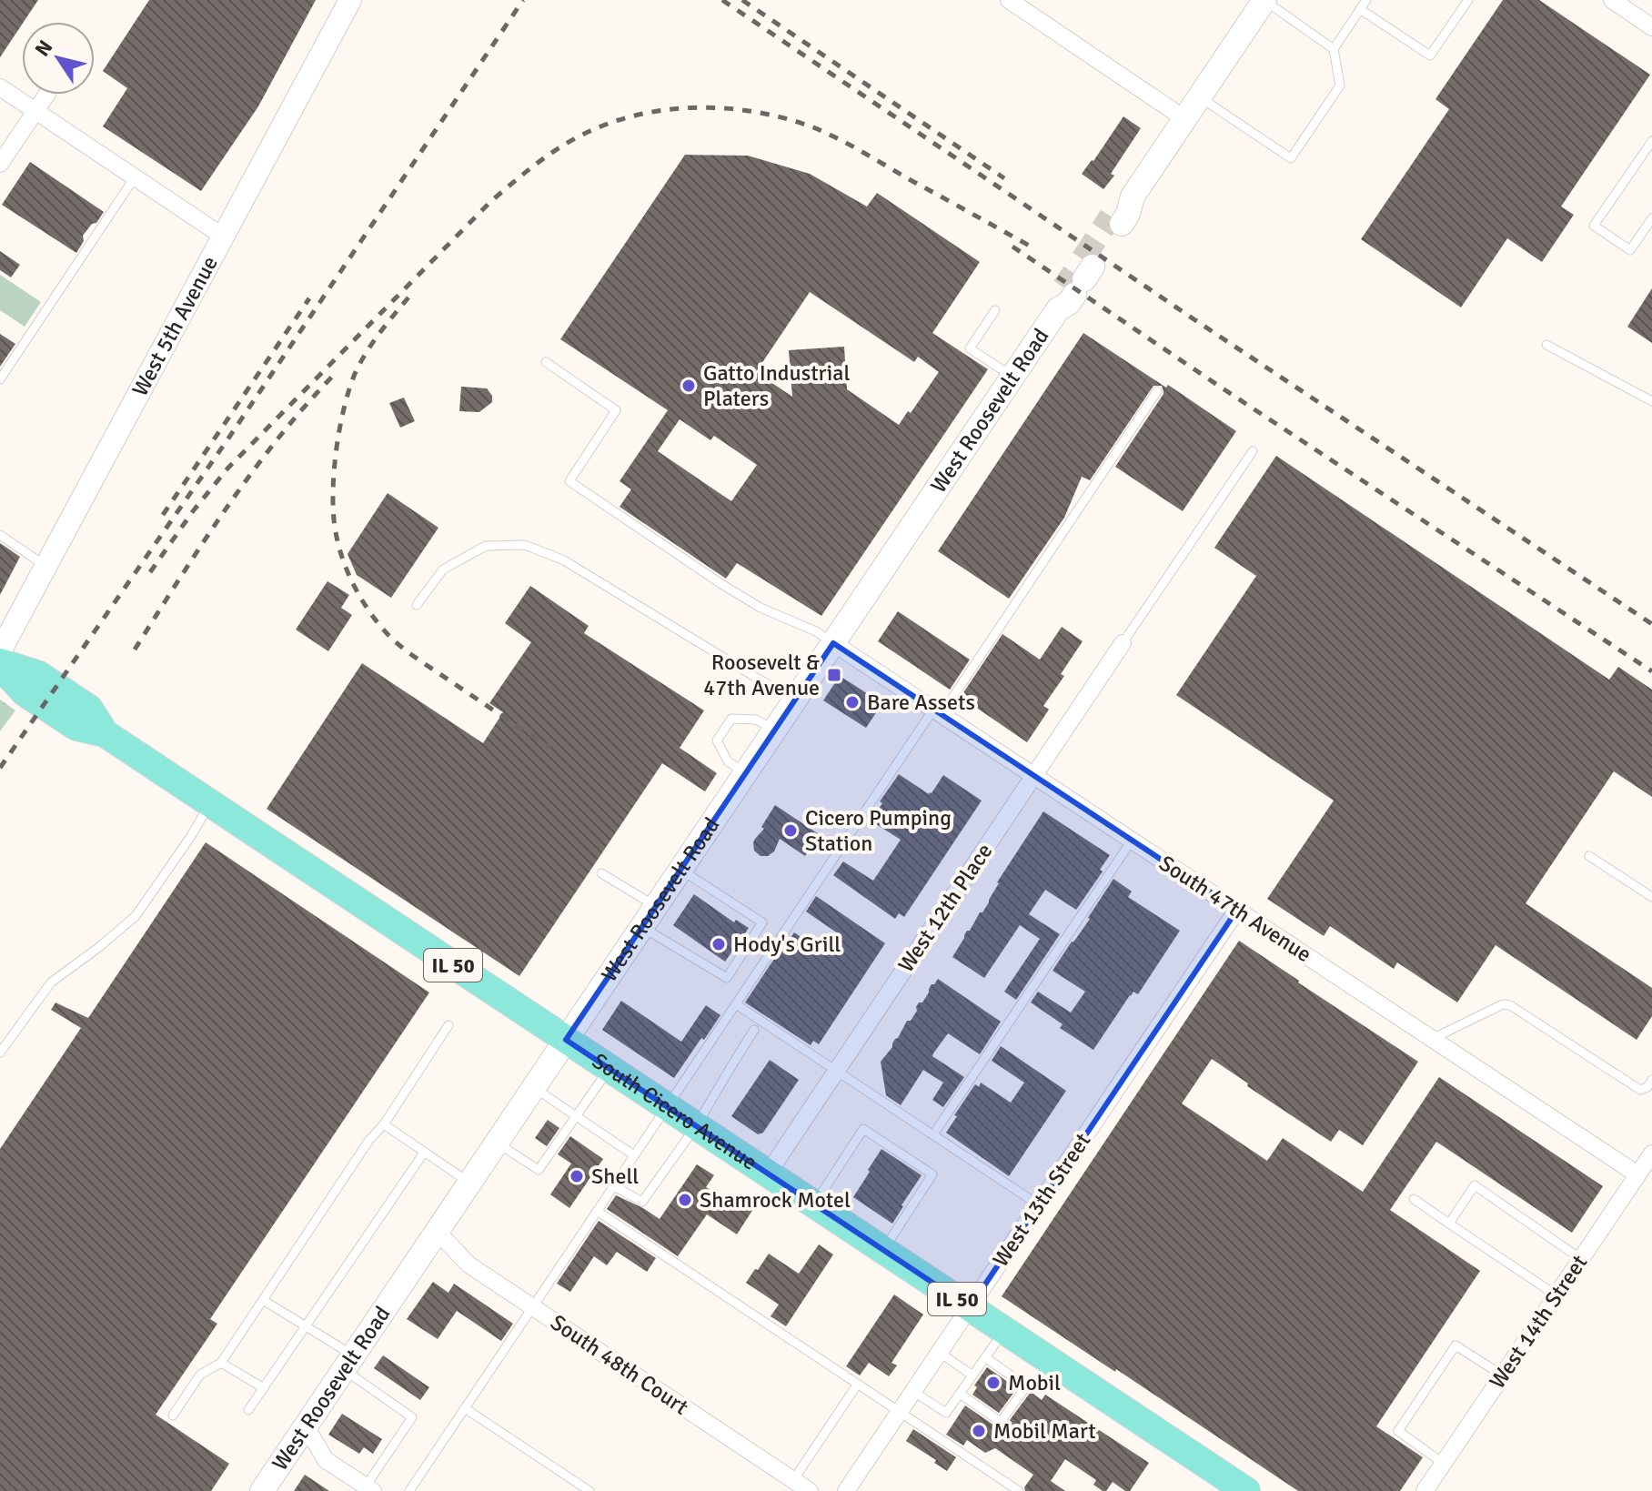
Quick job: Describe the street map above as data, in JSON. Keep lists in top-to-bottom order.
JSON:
{
  "streets": {
    "main road": ["West Roosevelt Road", "IL 50", "South Cicero Avenue"],
    "street": [
      "West 5th Avenue",
      "West 12th Place",
      "South 47th Avenue",
      "West 13th Street",
      "West 14th Street",
      "South 48th Court"
    ]
  },
  "crossings": [
    ["West Roosevelt Road", "South 47th Avenue"],
    ["West Roosevelt Road", "South Cicero Avenue"],
    ["West Roosevelt Road", "South 48th Court"],
    ["West 12th Place", "South 47th Avenue"],
    ["West 12th Place", "South Cicero Avenue"],
    ["South 47th Avenue", "West 13th Street"],
    ["South 47th Avenue", "West 14th Street"],
    ["South Cicero Avenue", "West 13th Street"]
  ],
  "places": {
    "other": [
      "Gatto Industrial Platers",
      "Bare Assets",
      "Cicero Pumping Station",
      "Hody's Grill",
      "Shell",
      "Shamrock Motel",
      "Mobil",
      "Mobil Mart"
    ],
    "transit": ["Roosevelt & 47th Avenue"]
  },
  "north": "top left"
}
